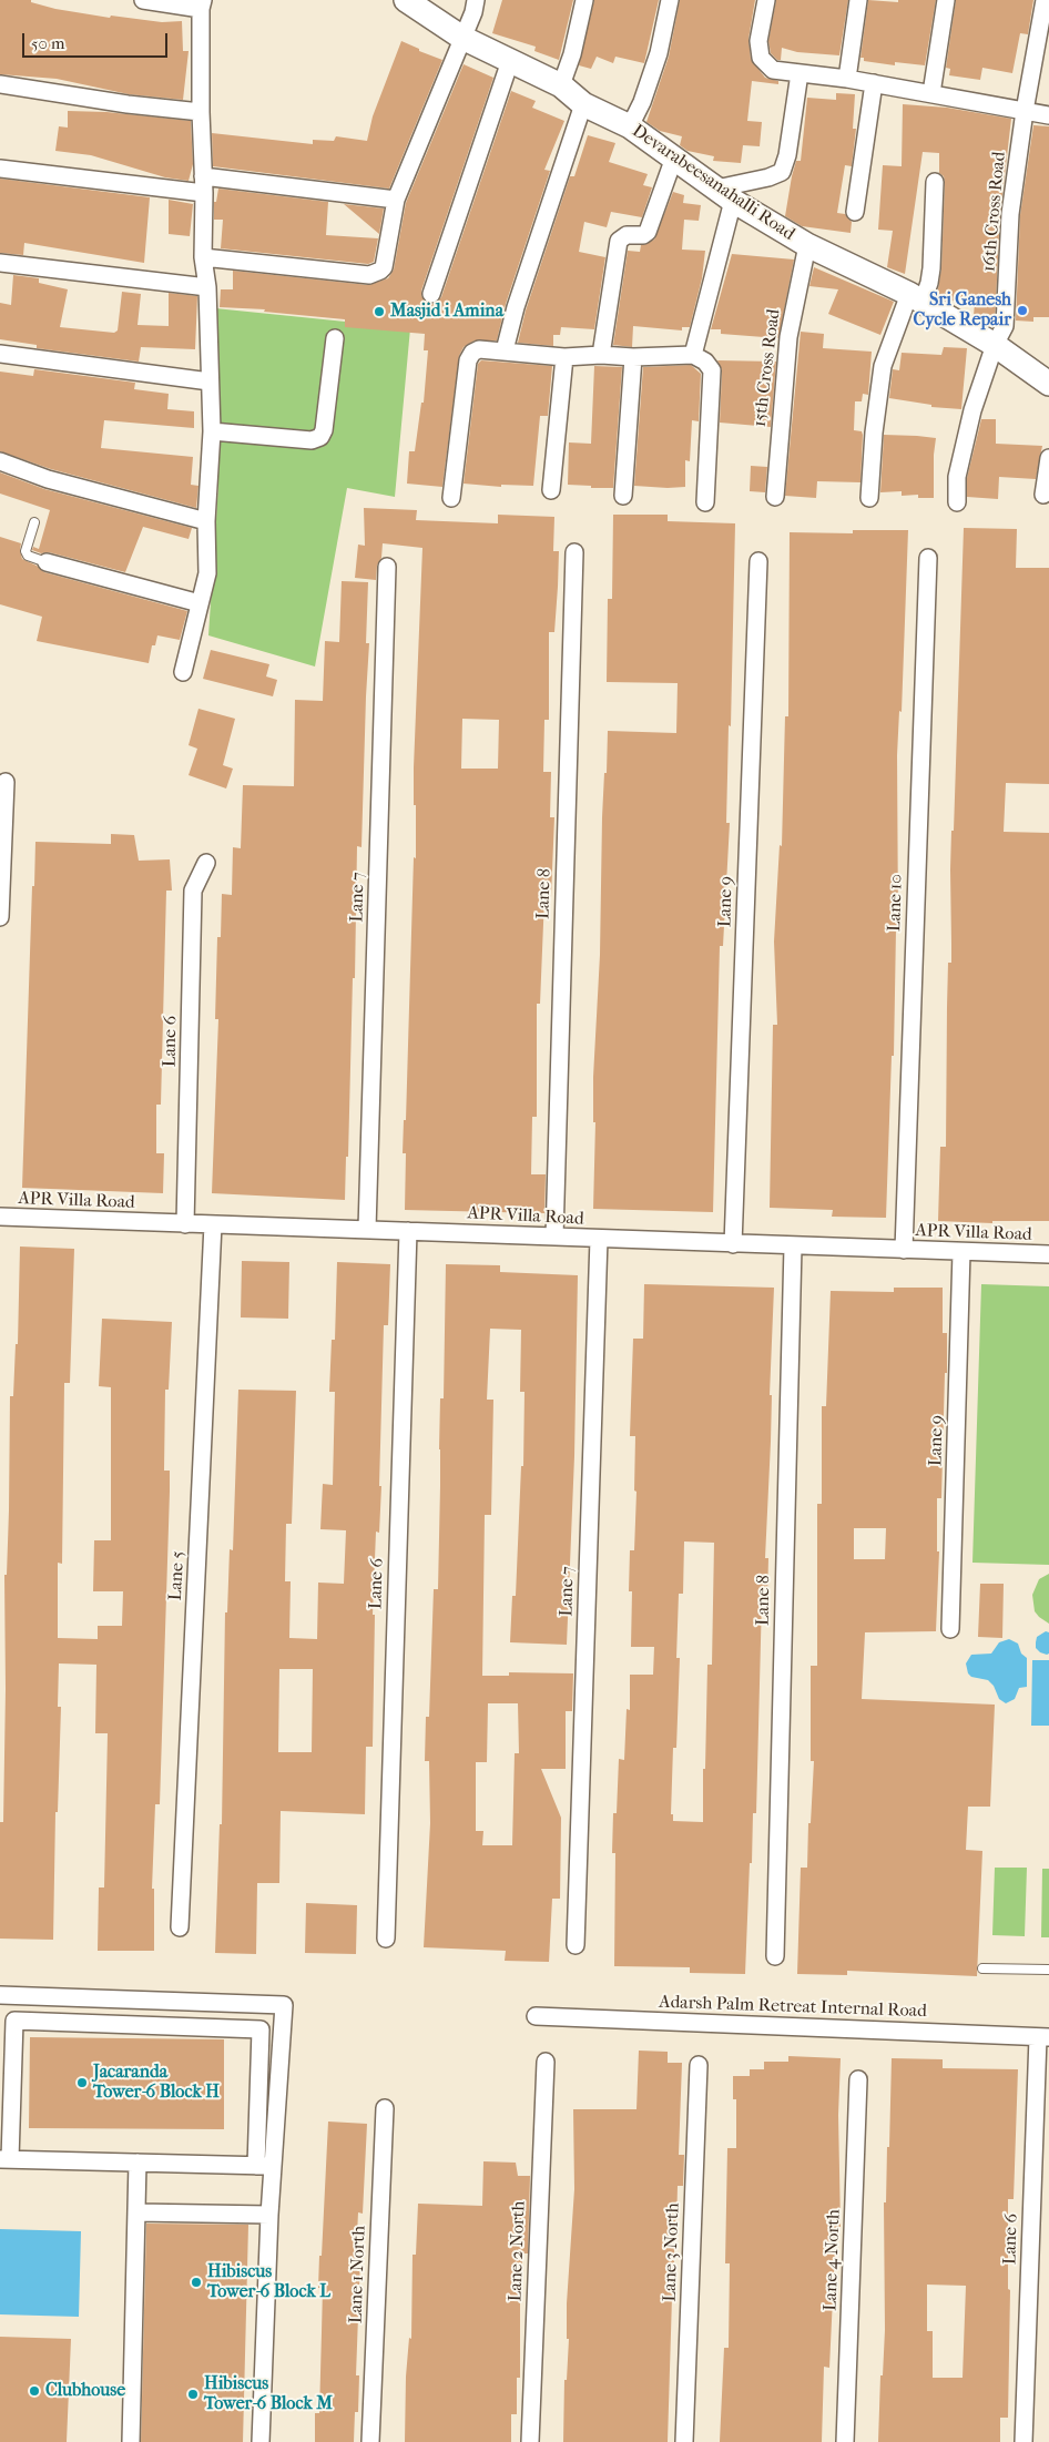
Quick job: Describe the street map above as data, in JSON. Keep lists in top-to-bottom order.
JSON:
{
  "streets": {
    "street": [
      "Devarabeesanahalli Road",
      "16th Cross Road",
      "15th Cross Road",
      "Lane 8",
      "Lane 7",
      "Lane 9",
      "Lane 10",
      "Lane 6",
      "APR Villa Road",
      "Lane 5",
      "Adarsh Palm Retreat Internal Road",
      "Lane 2 North",
      "Lane 3 North",
      "Lane 4 North",
      "Lane 1 North"
    ]
  },
  "crossings": [
    ["Devarabeesanahalli Road", "16th Cross Road"],
    ["Devarabeesanahalli Road", "15th Cross Road"],
    ["Lane 8", "APR Villa Road"],
    ["Lane 7", "APR Villa Road"],
    ["Lane 9", "APR Villa Road"],
    ["Lane 10", "APR Villa Road"],
    ["Lane 6", "APR Villa Road"],
    ["Lane 6", "Adarsh Palm Retreat Internal Road"],
    ["APR Villa Road", "Lane 5"]
  ],
  "places": [
    "Sri Ganesh Cycle Repair",
    "Masjid i Amina",
    "Jacaranda Tower-6 Block H",
    "Hibiscus Tower-6 Block L",
    "Clubhouse",
    "Hibiscus Tower-6 Block M"
  ],
  "scale_bar": "50 m"
}
